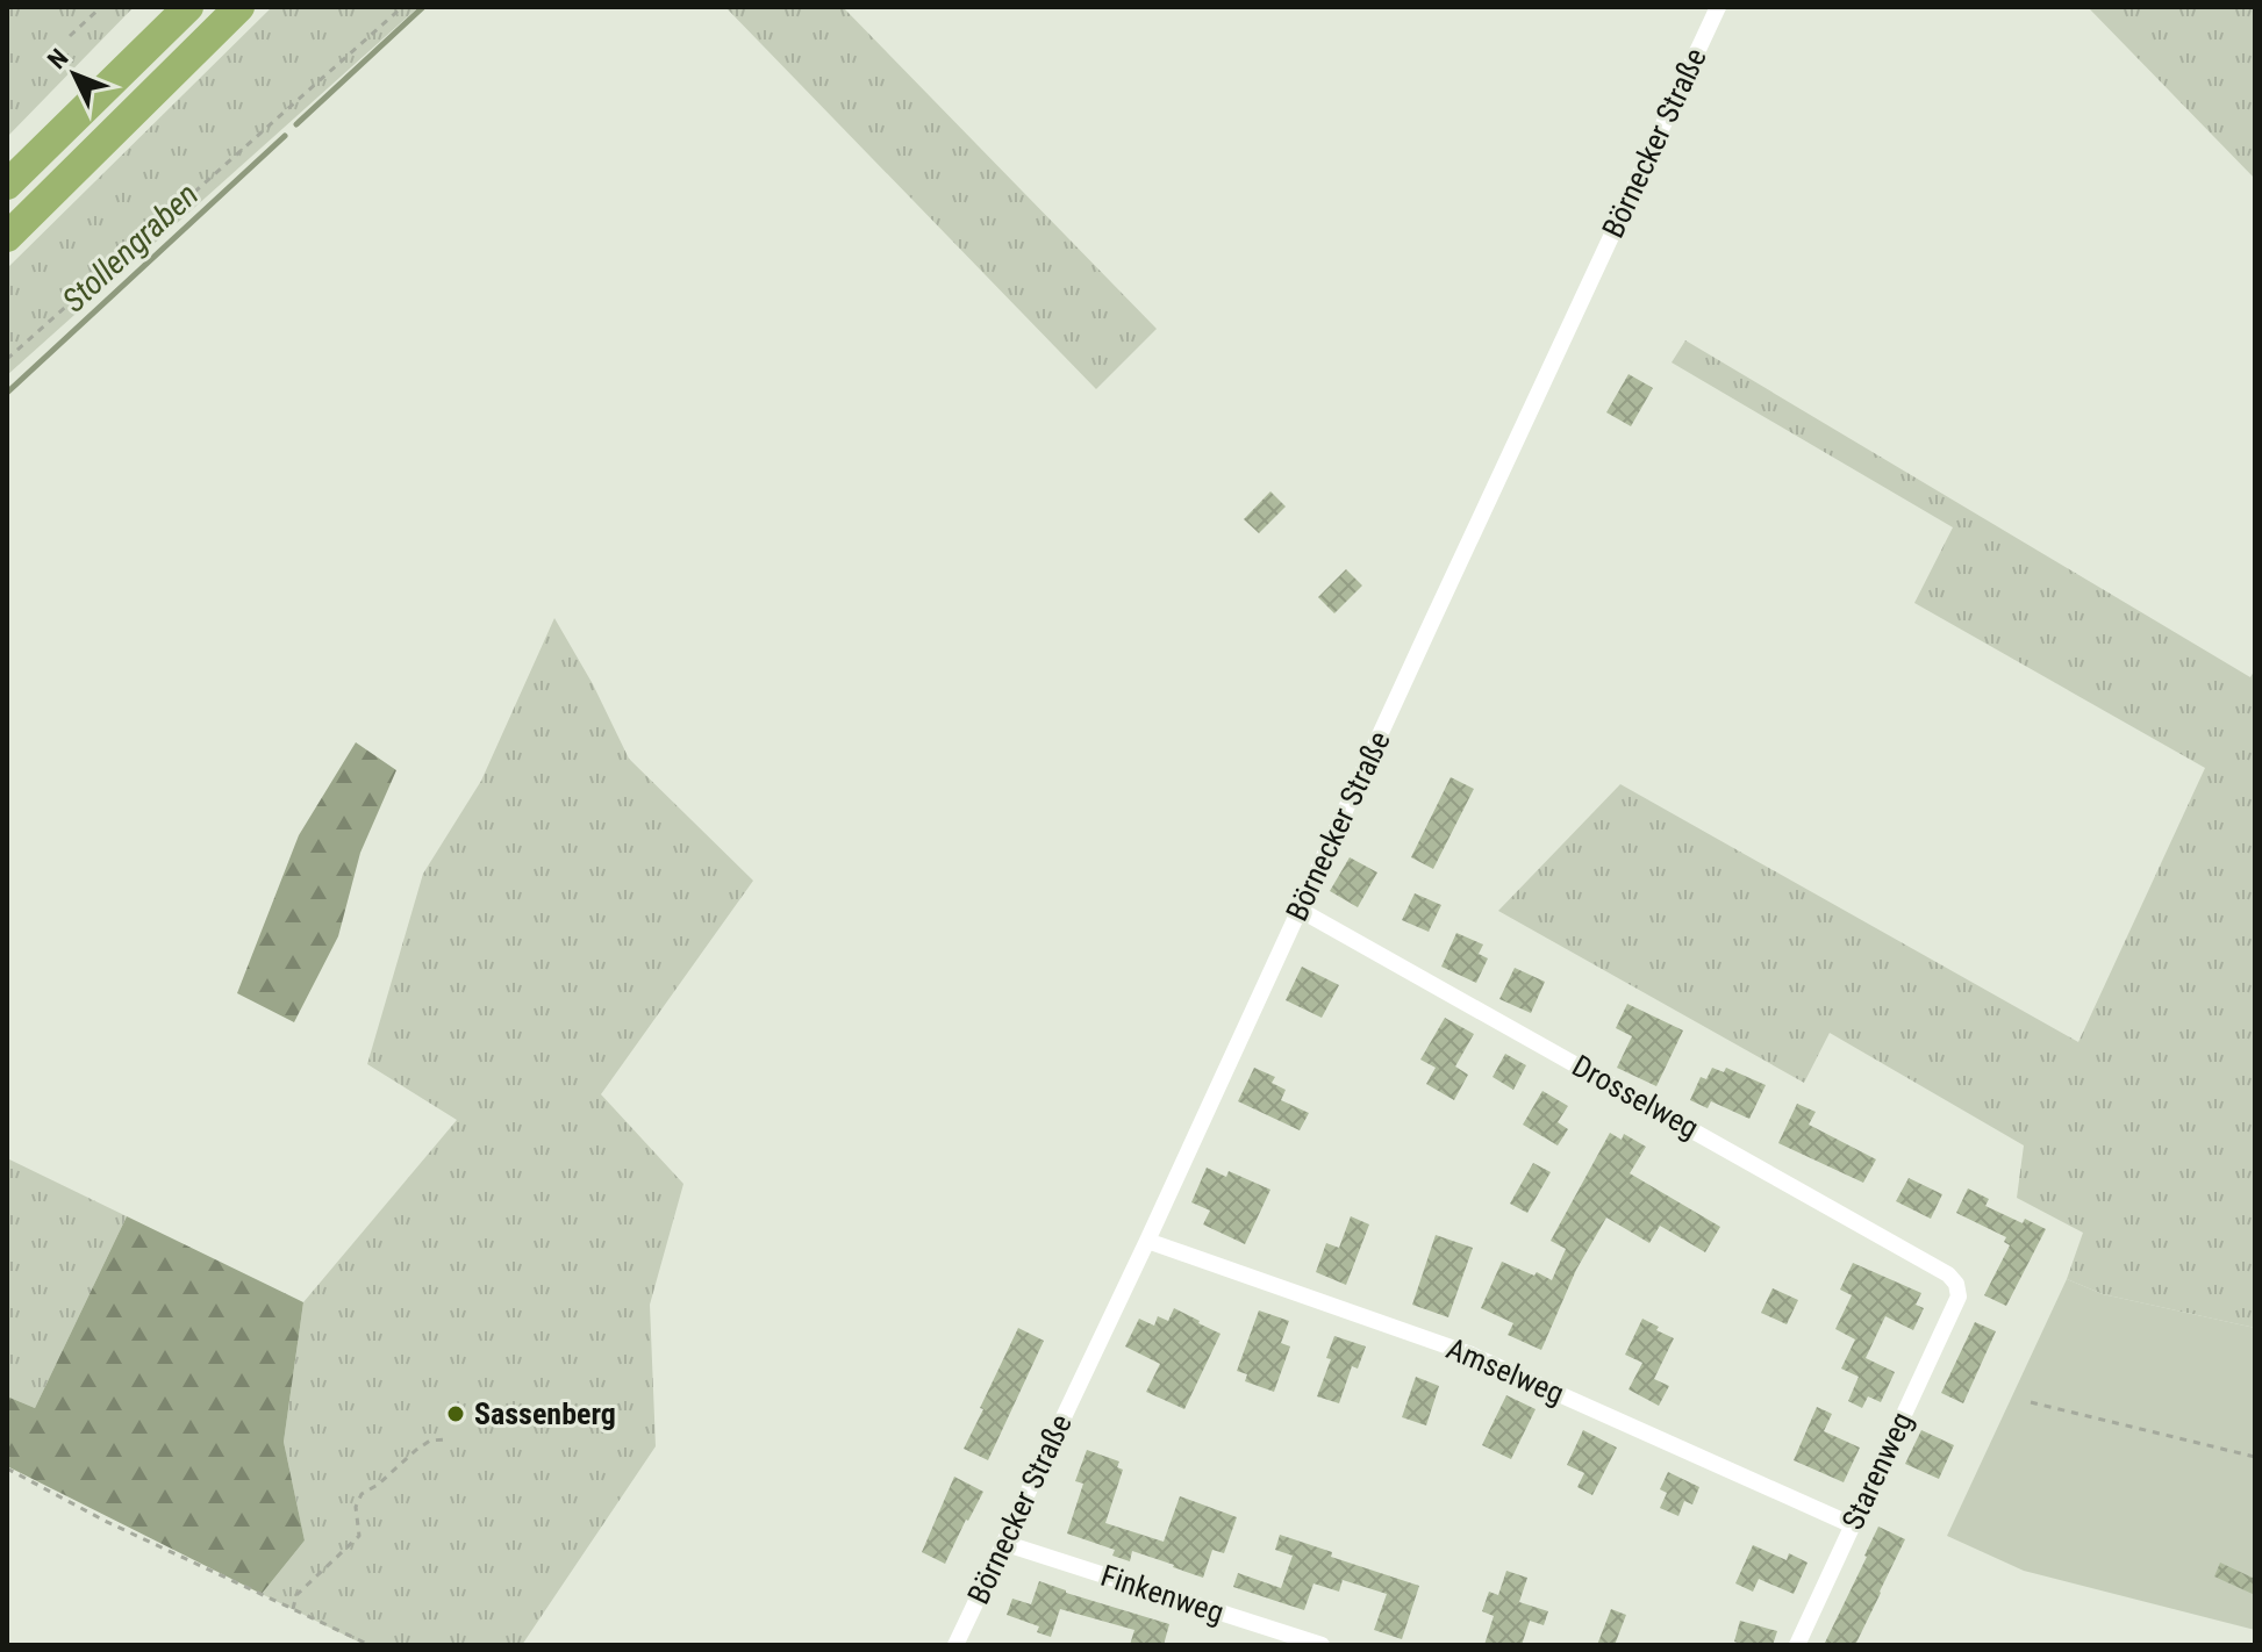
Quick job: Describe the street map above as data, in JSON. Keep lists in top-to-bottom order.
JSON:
{
  "streets": {
    "street": [
      "Börnecker Straße",
      "Drosselweg",
      "Amselweg",
      "Starenweg",
      "Finkenweg"
    ]
  },
  "crossings": [
    ["Börnecker Straße", "Drosselweg"],
    ["Börnecker Straße", "Amselweg"],
    ["Börnecker Straße", "Finkenweg"],
    ["Drosselweg", "Starenweg"],
    ["Amselweg", "Starenweg"]
  ],
  "water": ["Stollengraben"],
  "places": ["Sassenberg"],
  "north": "top left"
}
